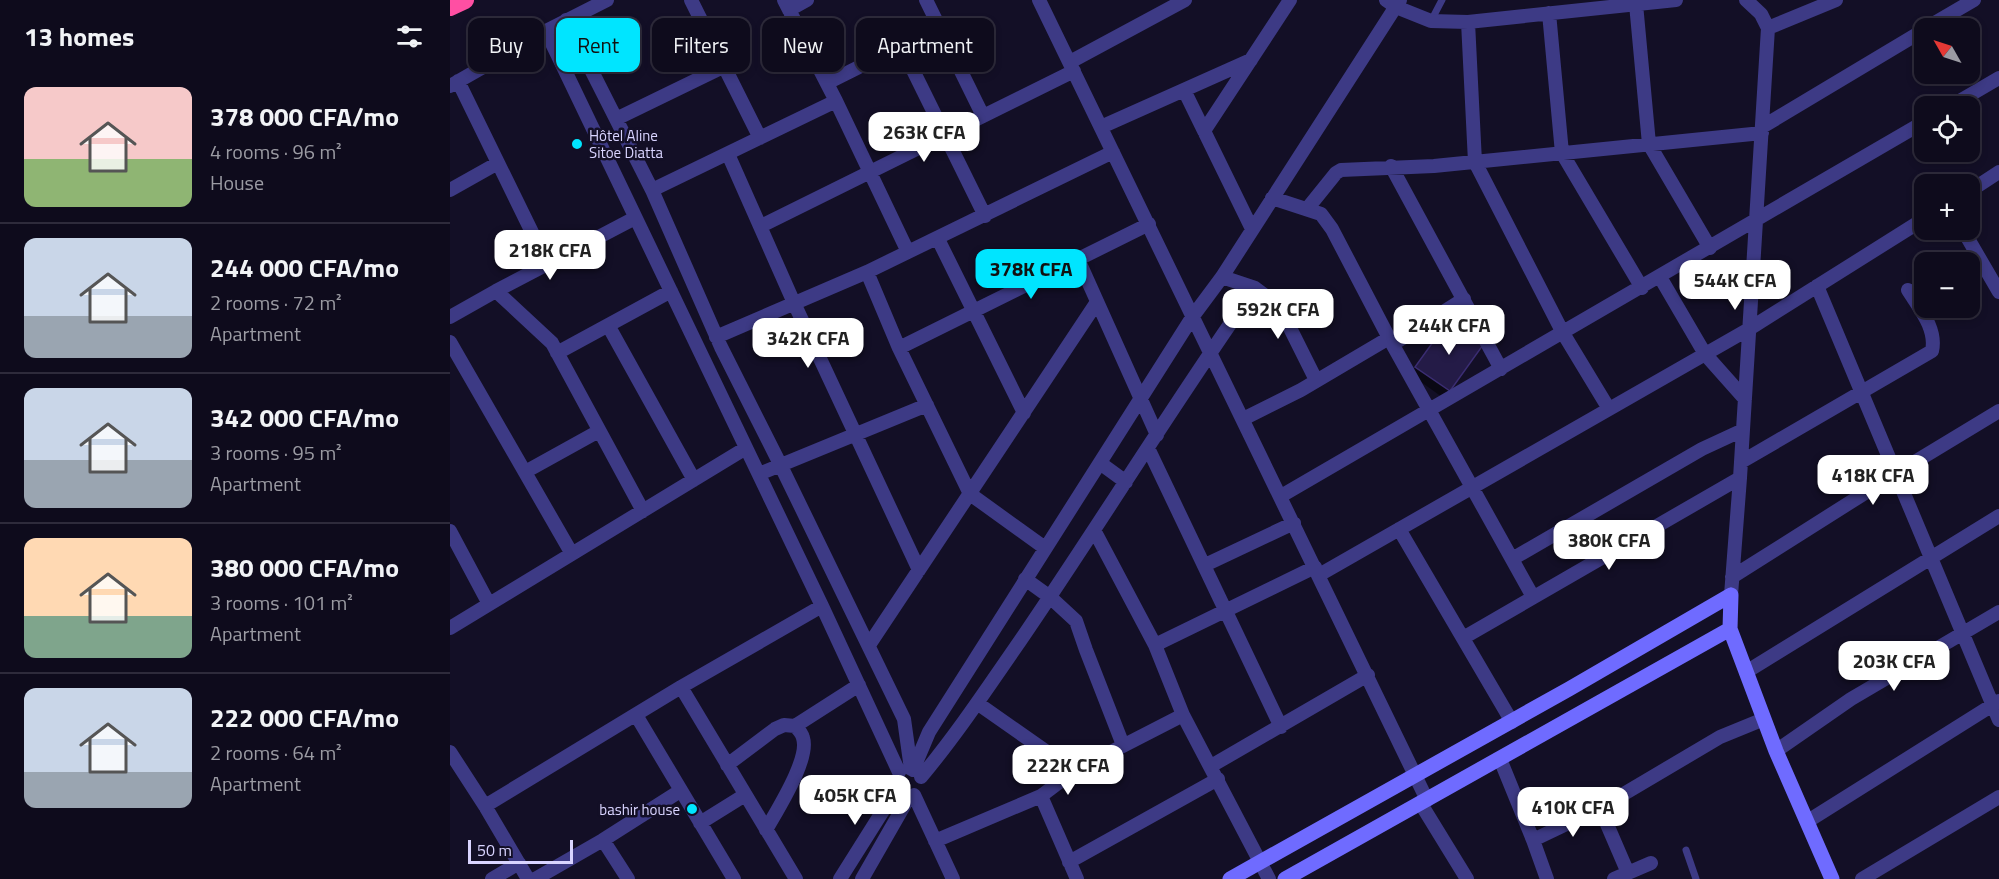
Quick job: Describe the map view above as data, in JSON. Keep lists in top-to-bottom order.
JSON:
{
  "places": ["Hôtel Aline Sitoe Diatta", "bashir house"],
  "scale_bar": "50 m",
  "north": "top left",
  "page": {
    "heading": "13 homes",
    "map_buttons": ["+", "−"],
    "chip": [
      "Buy",
      "Rent",
      "Filters",
      "New",
      "Apartment"
    ],
    "list": [
      {
        "name": "378 000 CFA/mo",
        "note": "4 rooms · 96 m² · House"
      },
      {
        "name": "244 000 CFA/mo",
        "note": "2 rooms · 72 m² · Apartment"
      },
      {
        "name": "342 000 CFA/mo",
        "note": "3 rooms · 95 m² · Apartment"
      },
      {
        "name": "380 000 CFA/mo",
        "note": "3 rooms · 101 m² · Apartment"
      },
      {
        "name": "222 000 CFA/mo",
        "note": "2 rooms · 64 m² · Apartment"
      }
    ],
    "price": [
      "263K CFA",
      "218K CFA",
      "378K CFA",
      "544K CFA",
      "592K CFA",
      "244K CFA",
      "342K CFA",
      "418K CFA",
      "380K CFA",
      "203K CFA",
      "222K CFA",
      "405K CFA",
      "410K CFA"
    ],
    "scale": "50 m"
  }
}
